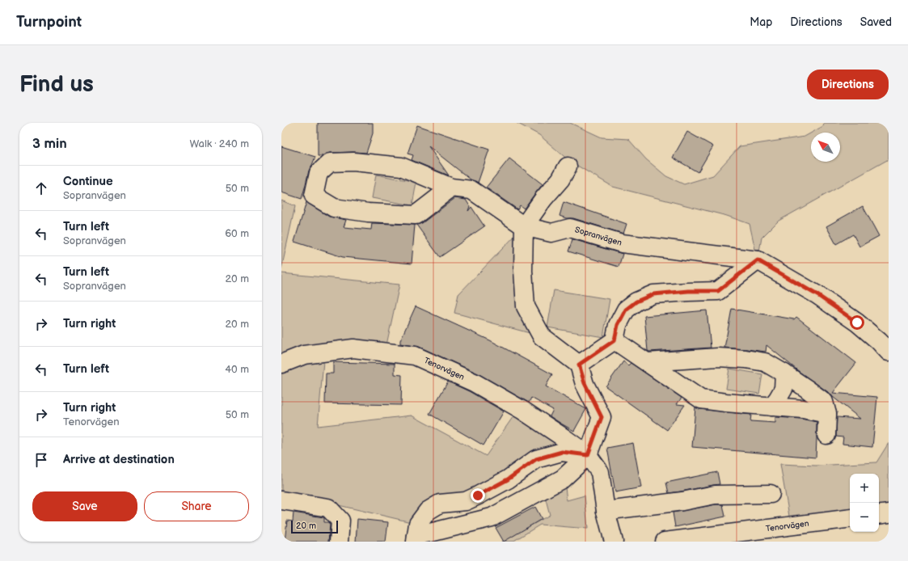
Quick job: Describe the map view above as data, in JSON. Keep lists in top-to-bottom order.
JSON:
{
  "streets": {
    "street": ["Sopranvägen", "Tenorvägen"]
  },
  "scale_bar": "20 m",
  "north": "top left",
  "page": {
    "header": "Turnpoint",
    "nav": ["Map", "Directions", "Saved"],
    "buttons": [
      "Directions",
      ["Save", "Share"]
    ],
    "title": "Find us",
    "heading": ["3 min", "Walk · 240 m"],
    "list": [
      ["Continue", "Sopranvägen", "50 m"],
      ["Turn left", "Sopranvägen", "60 m"],
      ["Turn left", "Sopranvägen", "20 m"],
      ["Turn right", "20 m"],
      ["Turn left", "40 m"],
      ["Turn right", "Tenorvägen", "50 m"],
      "Arrive at destination"
    ],
    "map_buttons": ["+", "−"],
    "scale": "20 m"
  }
}
